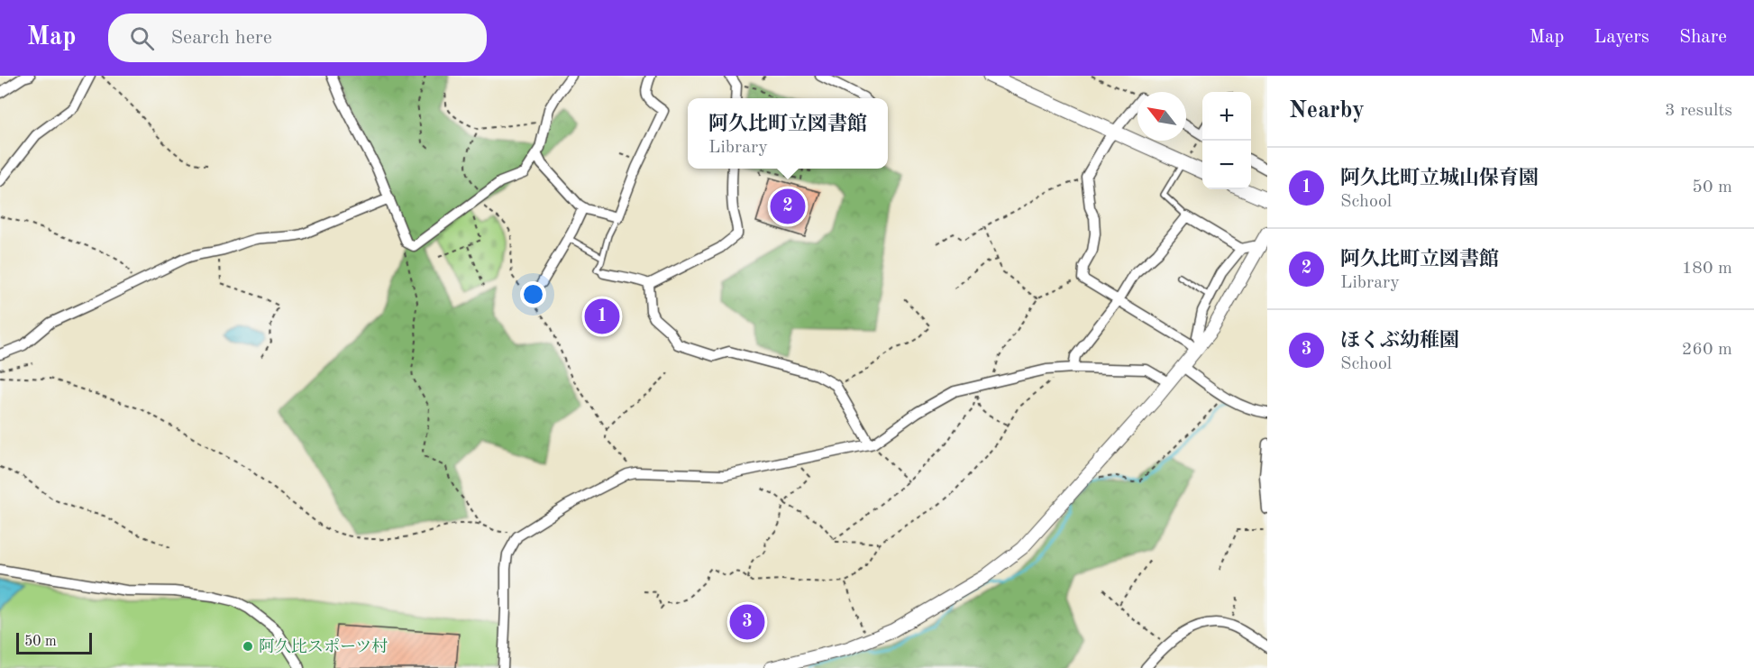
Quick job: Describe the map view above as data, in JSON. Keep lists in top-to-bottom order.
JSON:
{
  "places": ["阿久比スポーツ村"],
  "scale_bar": "50 m",
  "north": "top left",
  "page": {
    "header": "Map",
    "search": "Search here",
    "nav": ["Map", "Layers", "Share"],
    "heading": ["Nearby", "3 results"],
    "map_buttons": ["+", "−"],
    "popup": ["阿久比町立図書館", "Library"],
    "list": [
      {
        "mark": "1",
        "name": "阿久比町立城山保育園",
        "note": "School",
        "value": "50 m"
      },
      {
        "mark": "2",
        "name": "阿久比町立図書館",
        "note": "Library",
        "value": "180 m"
      },
      {
        "mark": "3",
        "name": "ほくぶ幼稚園",
        "note": "School",
        "value": "260 m"
      }
    ],
    "pins": ["2", "1", "3"],
    "scale": "50 m"
  }
}
